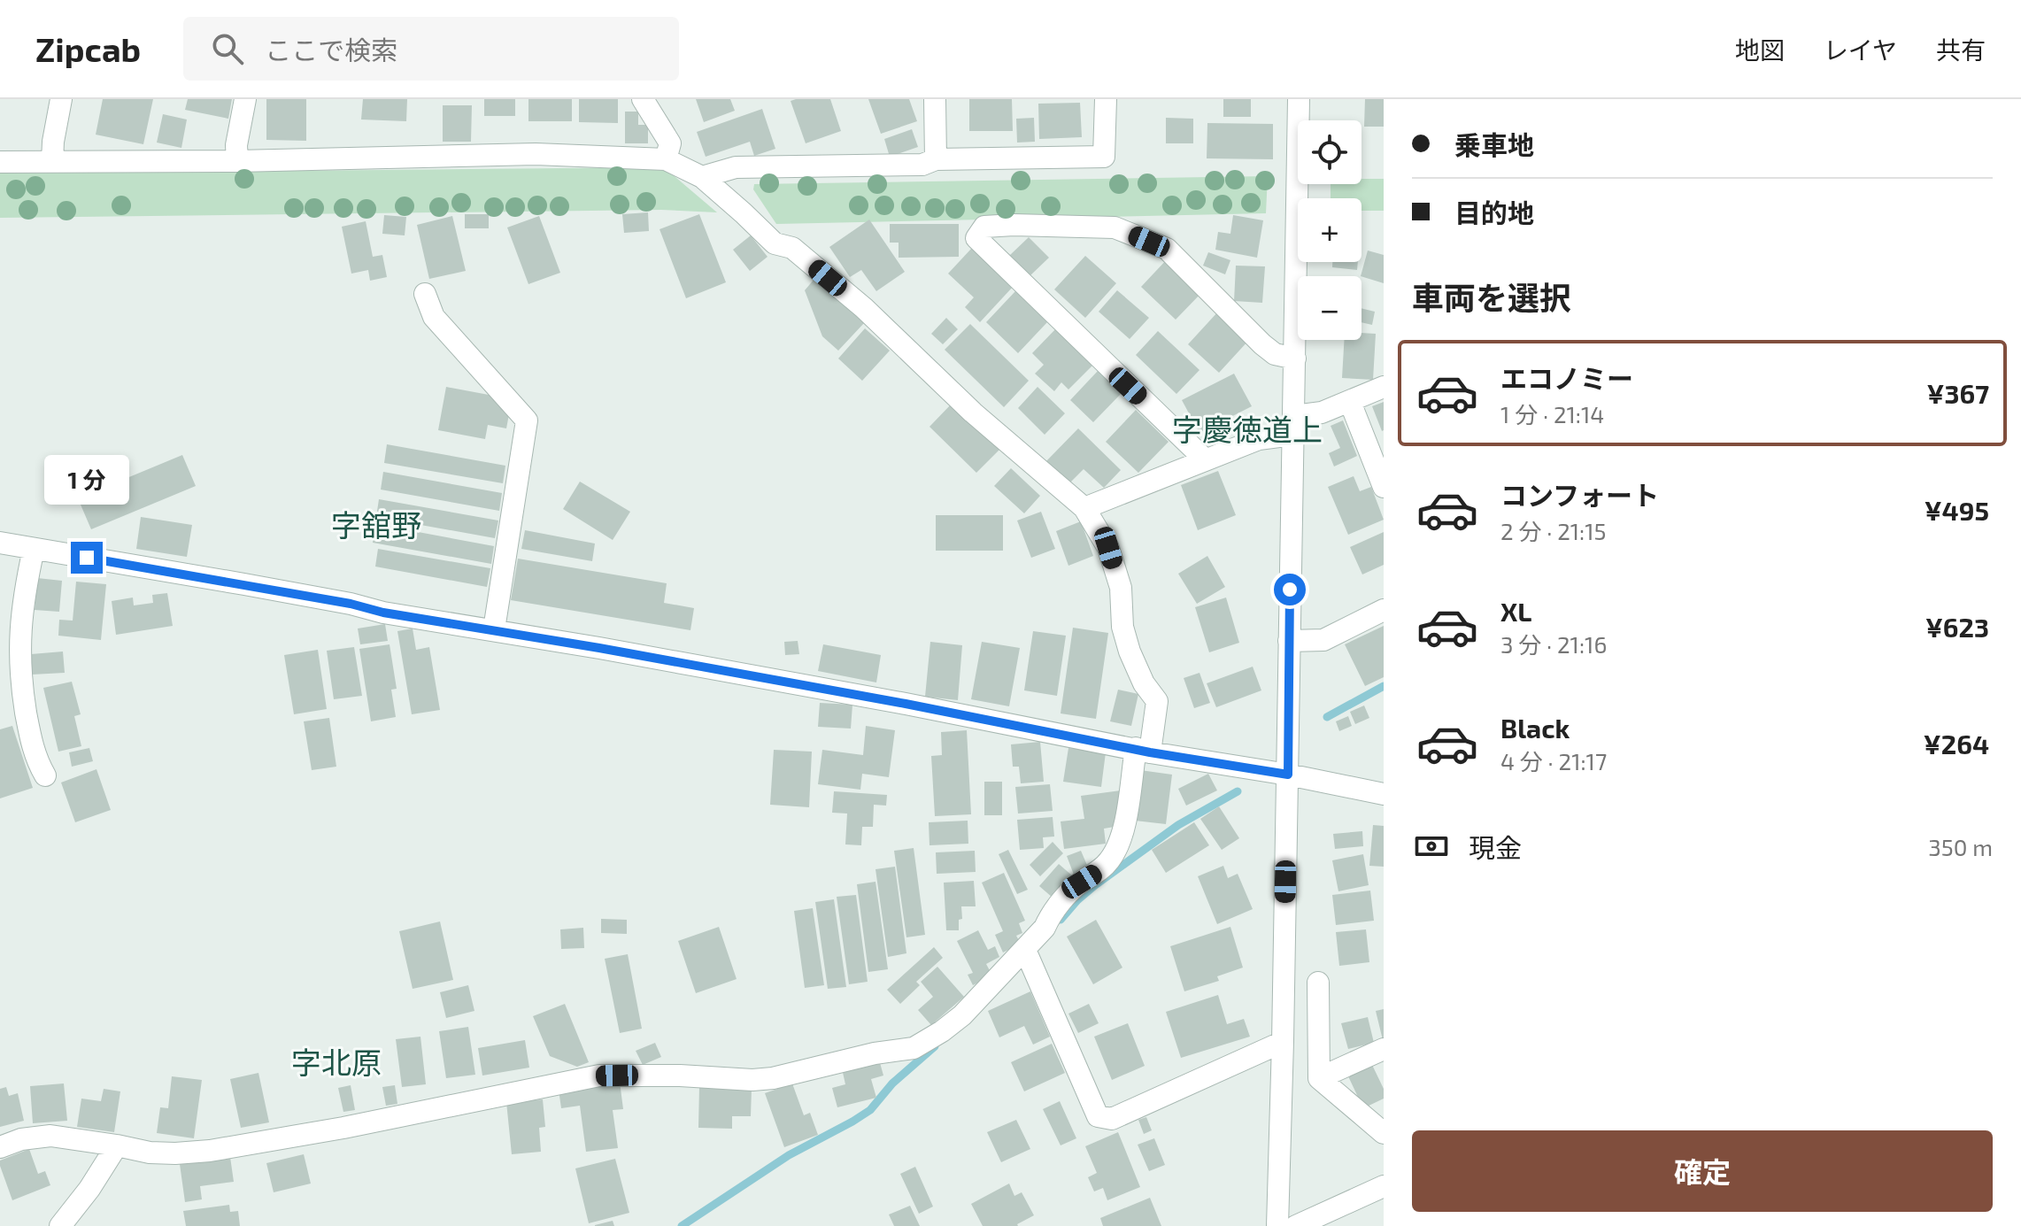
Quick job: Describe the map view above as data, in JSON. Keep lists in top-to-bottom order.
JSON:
{
  "districts": ["字慶徳道上", "字舘野", "字北原"],
  "page": {
    "header": "Zipcab",
    "search": "ここで検索",
    "nav": ["地図", "レイヤ", "共有"],
    "banner": ["乗車地", "目的地"],
    "map_buttons": ["+", "−"],
    "heading": "車両を選択",
    "list": [
      {
        "name": "エコノミー",
        "note": "1 分 · 21:14",
        "value": "¥367"
      },
      {
        "name": "コンフォート",
        "note": "2 分 · 21:15",
        "value": "¥495"
      },
      {
        "name": "XL",
        "note": "3 分 · 21:16",
        "value": "¥623"
      },
      {
        "name": "Black",
        "note": "4 分 · 21:17",
        "value": "¥264"
      }
    ],
    "bubble": "1 分",
    "pay": ["現金", "350 m"],
    "buttons": "確定"
  }
}
